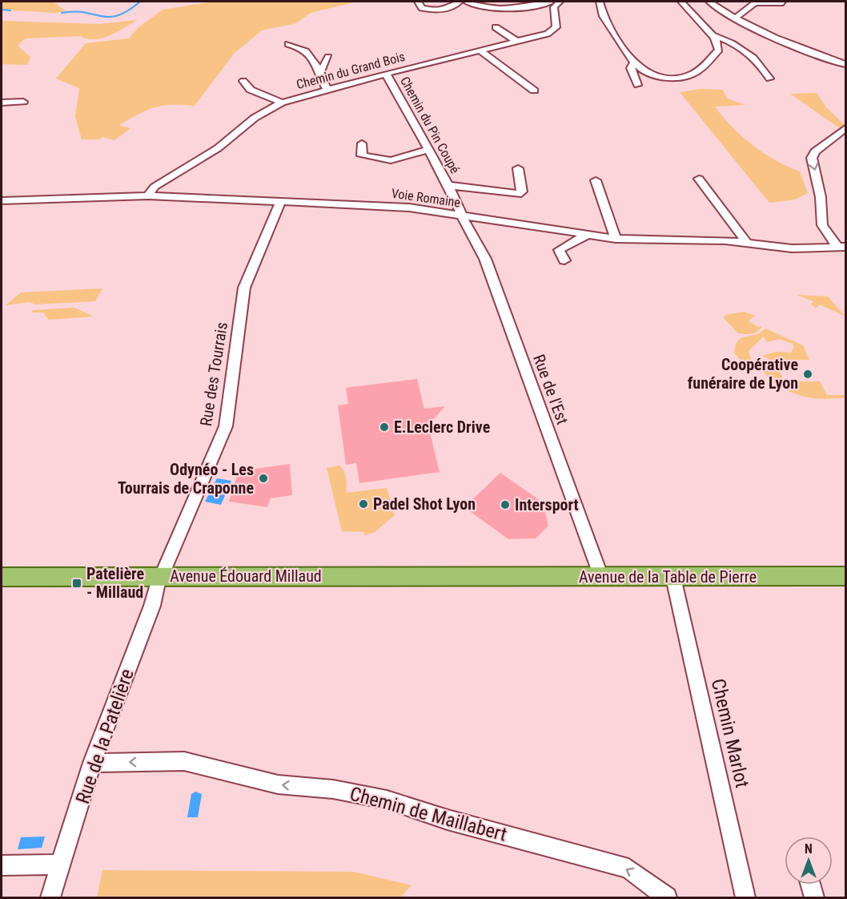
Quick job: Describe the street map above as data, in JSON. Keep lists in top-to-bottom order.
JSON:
{
  "streets": {
    "main road": ["Avenue Édouard Millaud", "Avenue de la Table de Pierre"],
    "street": [
      "Chemin du Grand Bois",
      "Chemin du Pin Coupé",
      "Voie Romaine",
      "Rue des Tourrais",
      "Rue de l'Est",
      "Chemin Marlot",
      "Rue de la Patelière",
      "Chemin de Maillabert"
    ]
  },
  "crossings": [
    ["Chemin du Grand Bois", "Chemin du Pin Coupé"],
    ["Chemin du Grand Bois", "Voie Romaine"],
    ["Chemin du Pin Coupé", "Voie Romaine"],
    ["Chemin du Pin Coupé", "Rue de l'Est"],
    ["Voie Romaine", "Rue des Tourrais"],
    ["Voie Romaine", "Rue de l'Est"],
    ["Rue des Tourrais", "Avenue Édouard Millaud"],
    ["Rue des Tourrais", "Rue de la Patelière"],
    ["Rue de l'Est", "Avenue de la Table de Pierre"],
    ["Avenue Édouard Millaud", "Avenue de la Table de Pierre"],
    ["Avenue Édouard Millaud", "Rue de la Patelière"],
    ["Avenue de la Table de Pierre", "Chemin Marlot"],
    ["Rue de la Patelière", "Chemin de Maillabert"]
  ],
  "one_way": ["Chemin de Maillabert"],
  "places": {
    "other": [
      "Coopérative funéraire de Lyon",
      "E.Leclerc Drive",
      "Odynéo - Les Tourrais de Craponne",
      "Padel Shot Lyon",
      "Intersport"
    ],
    "transit": ["Patelière - Millaud"]
  },
  "north": "top"
}
